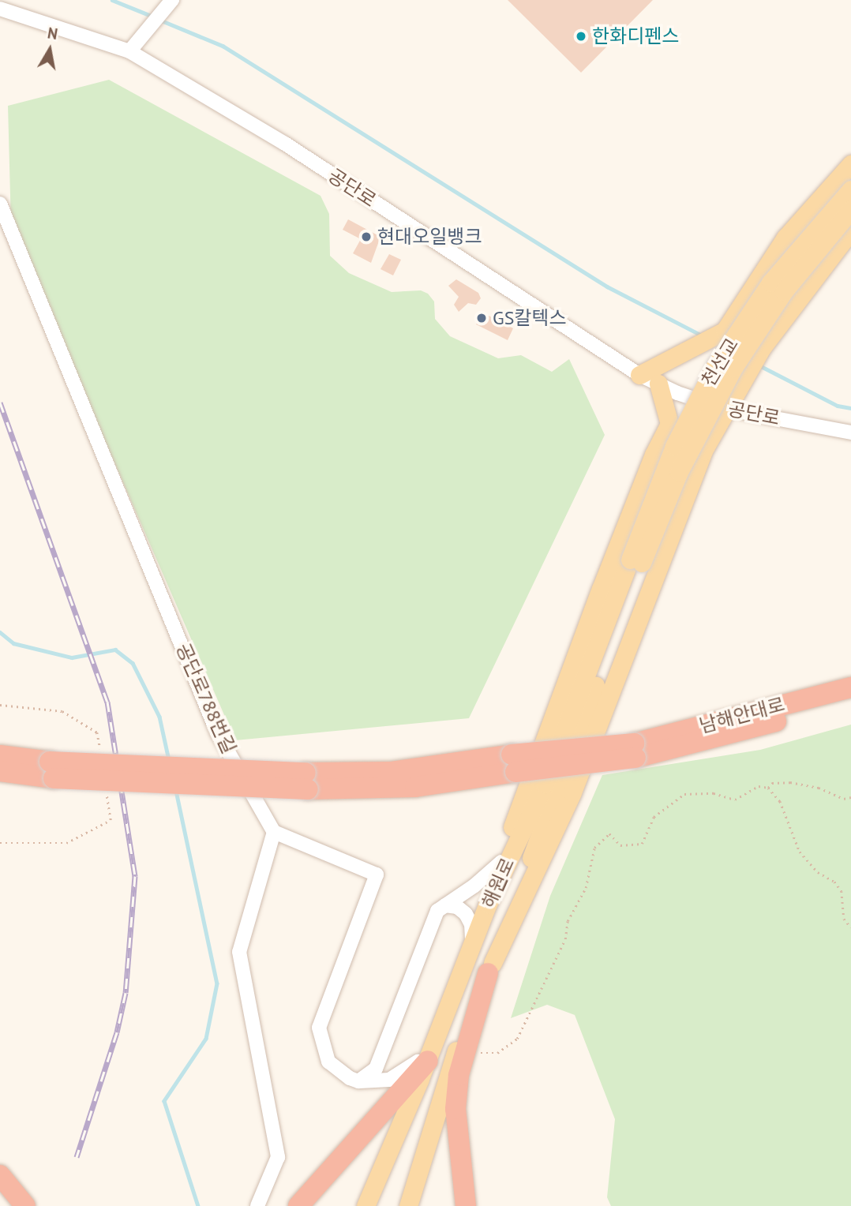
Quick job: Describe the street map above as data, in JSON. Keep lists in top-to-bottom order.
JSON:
{
  "streets": {
    "highway": ["남해안대로"],
    "main road": ["천선교", "해원로"],
    "street": ["공단로", "공단로788번길"]
  },
  "crossings": [
    ["천선교", "해원로"]
  ],
  "places": ["한화디펜스", "현대오일뱅크", "GS칼텍스"],
  "north": "top"
}
